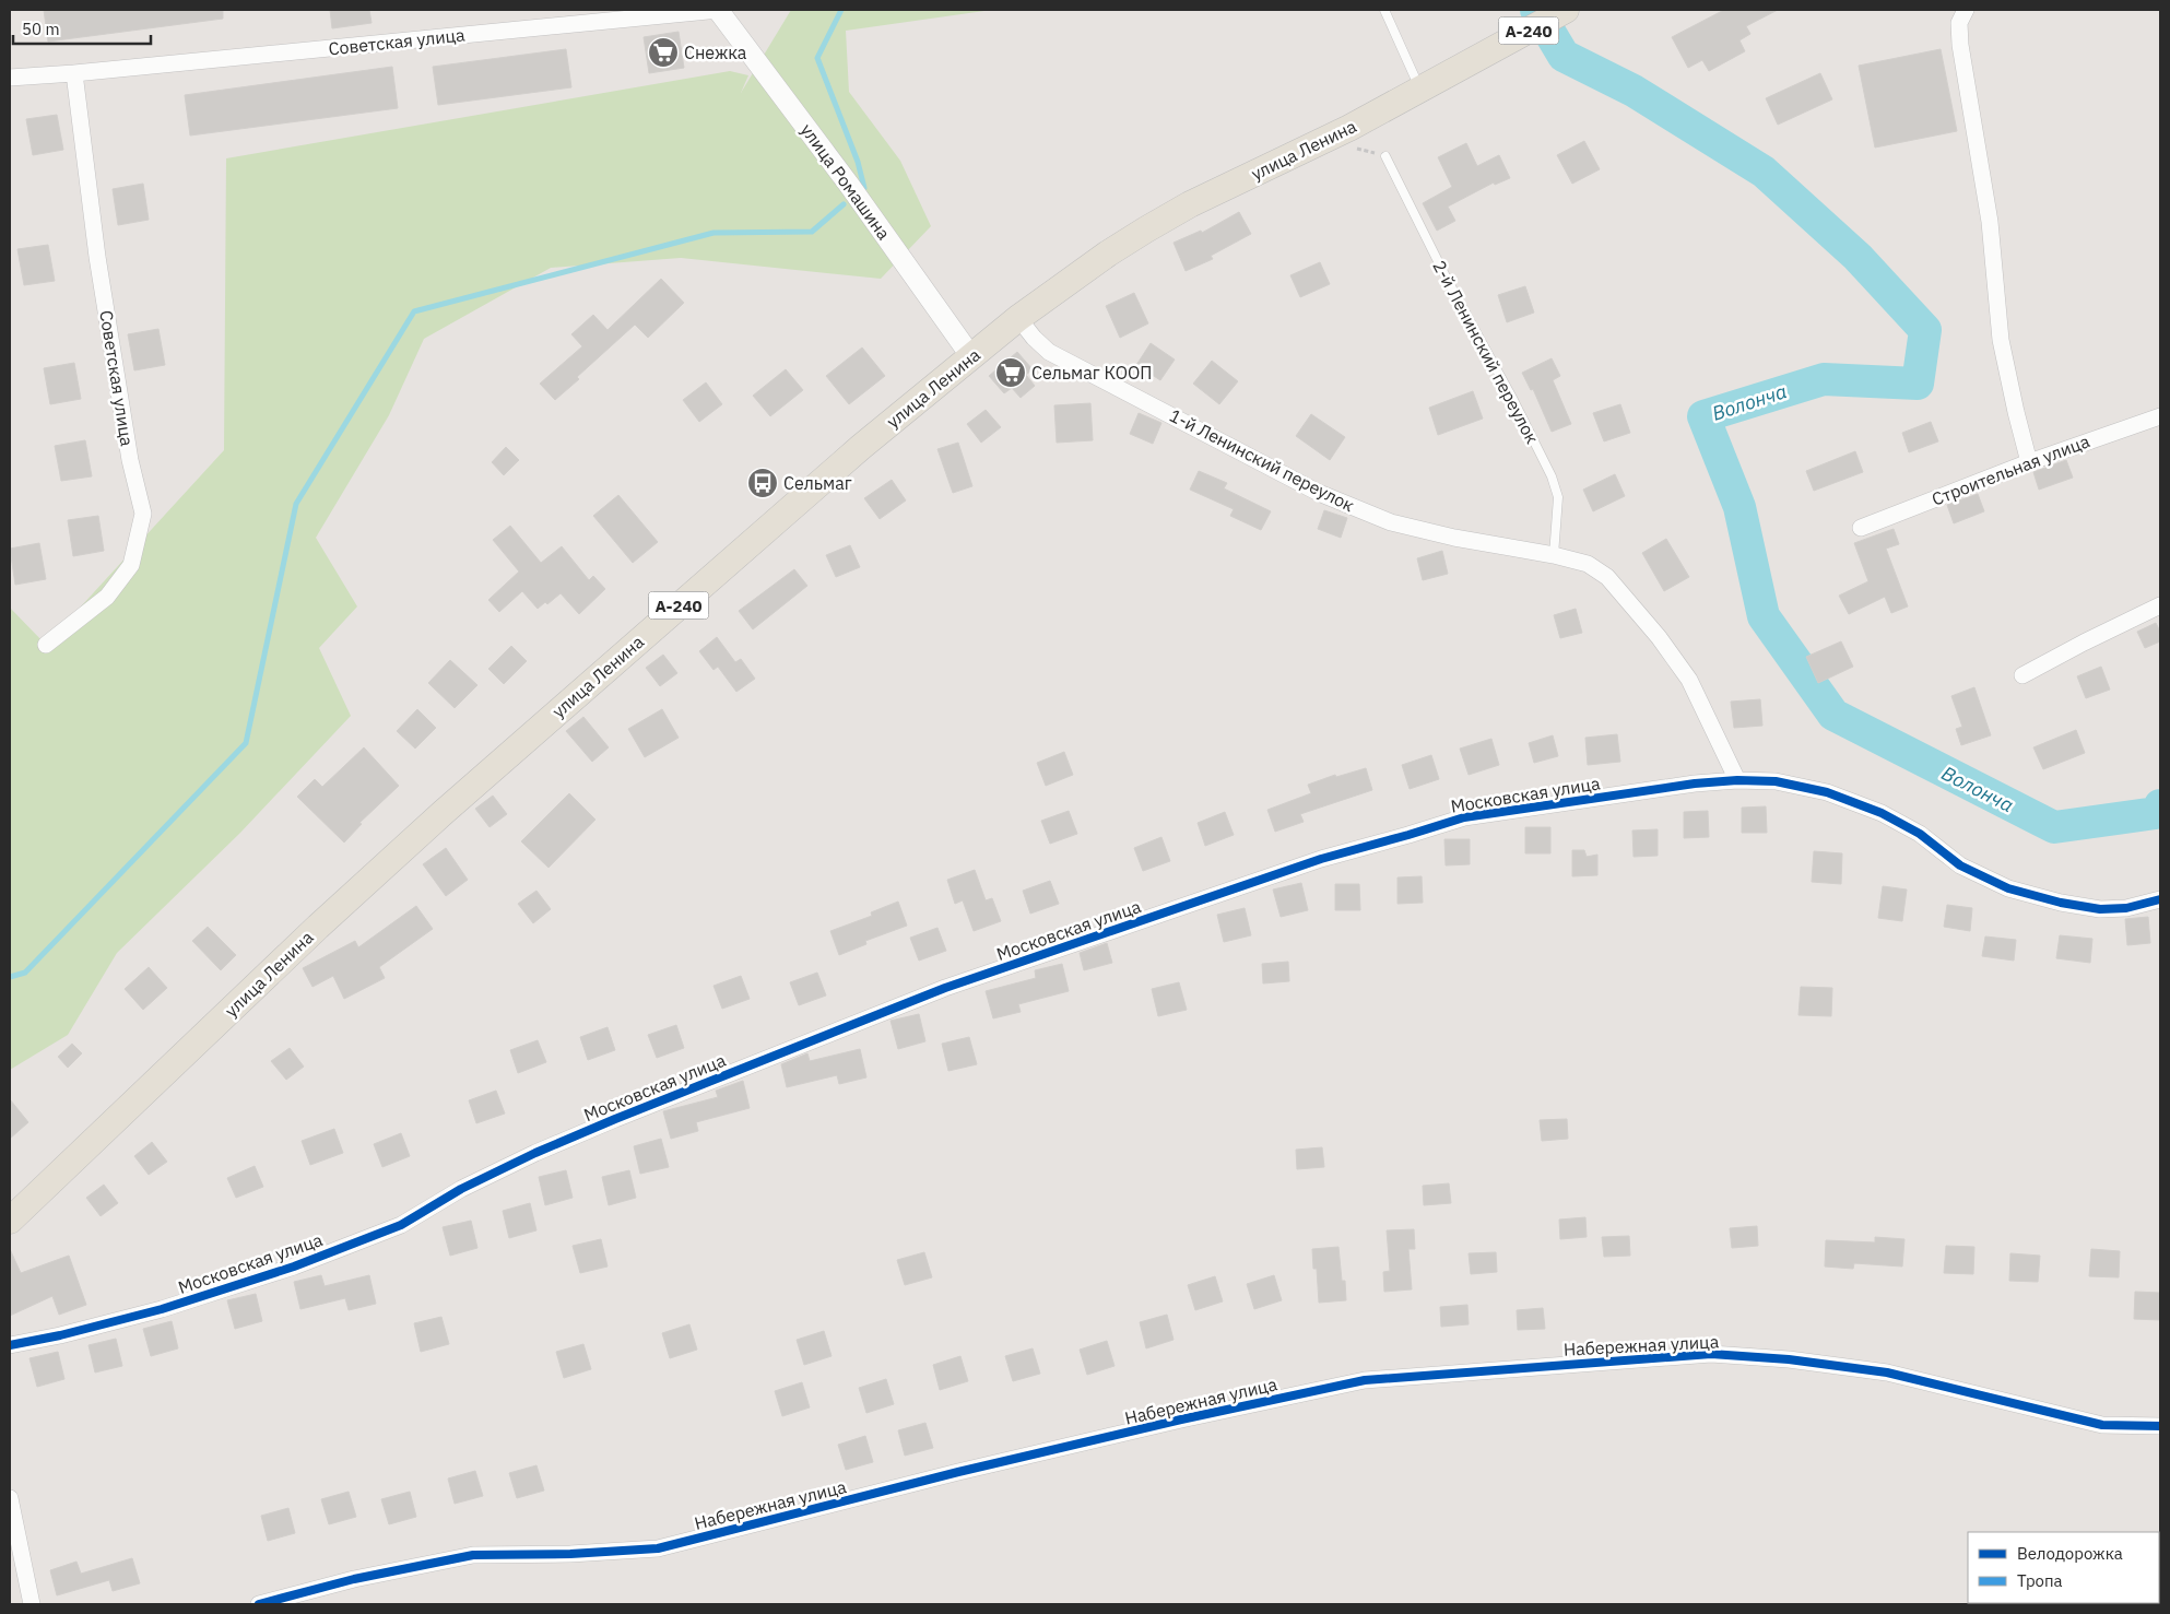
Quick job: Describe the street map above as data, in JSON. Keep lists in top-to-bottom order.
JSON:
{
  "streets": {
    "main road": ["А-240", "улица Ленина"],
    "street": [
      "Советская улица",
      "улица Ромашина",
      "1-й Ленинский переулок",
      "Строительная улица",
      "Московская улица",
      "Набережная улица"
    ],
    "lane": ["2-й Ленинский переулок"]
  },
  "crossings": [
    ["Советская улица", "улица Ромашина"],
    ["улица Ленина", "улица Ромашина"],
    ["улица Ленина", "1-й Ленинский переулок"],
    ["2-й Ленинский переулок", "1-й Ленинский переулок"],
    ["1-й Ленинский переулок", "Московская улица"]
  ],
  "water": ["Волонча"],
  "places": {
    "supermarket": ["Снежка", "Сельмаг КООП"],
    "bus stop": ["Сельмаг"]
  },
  "legend": ["Велодорожка", "Тропа"],
  "scale_bar": "50 m"
}
